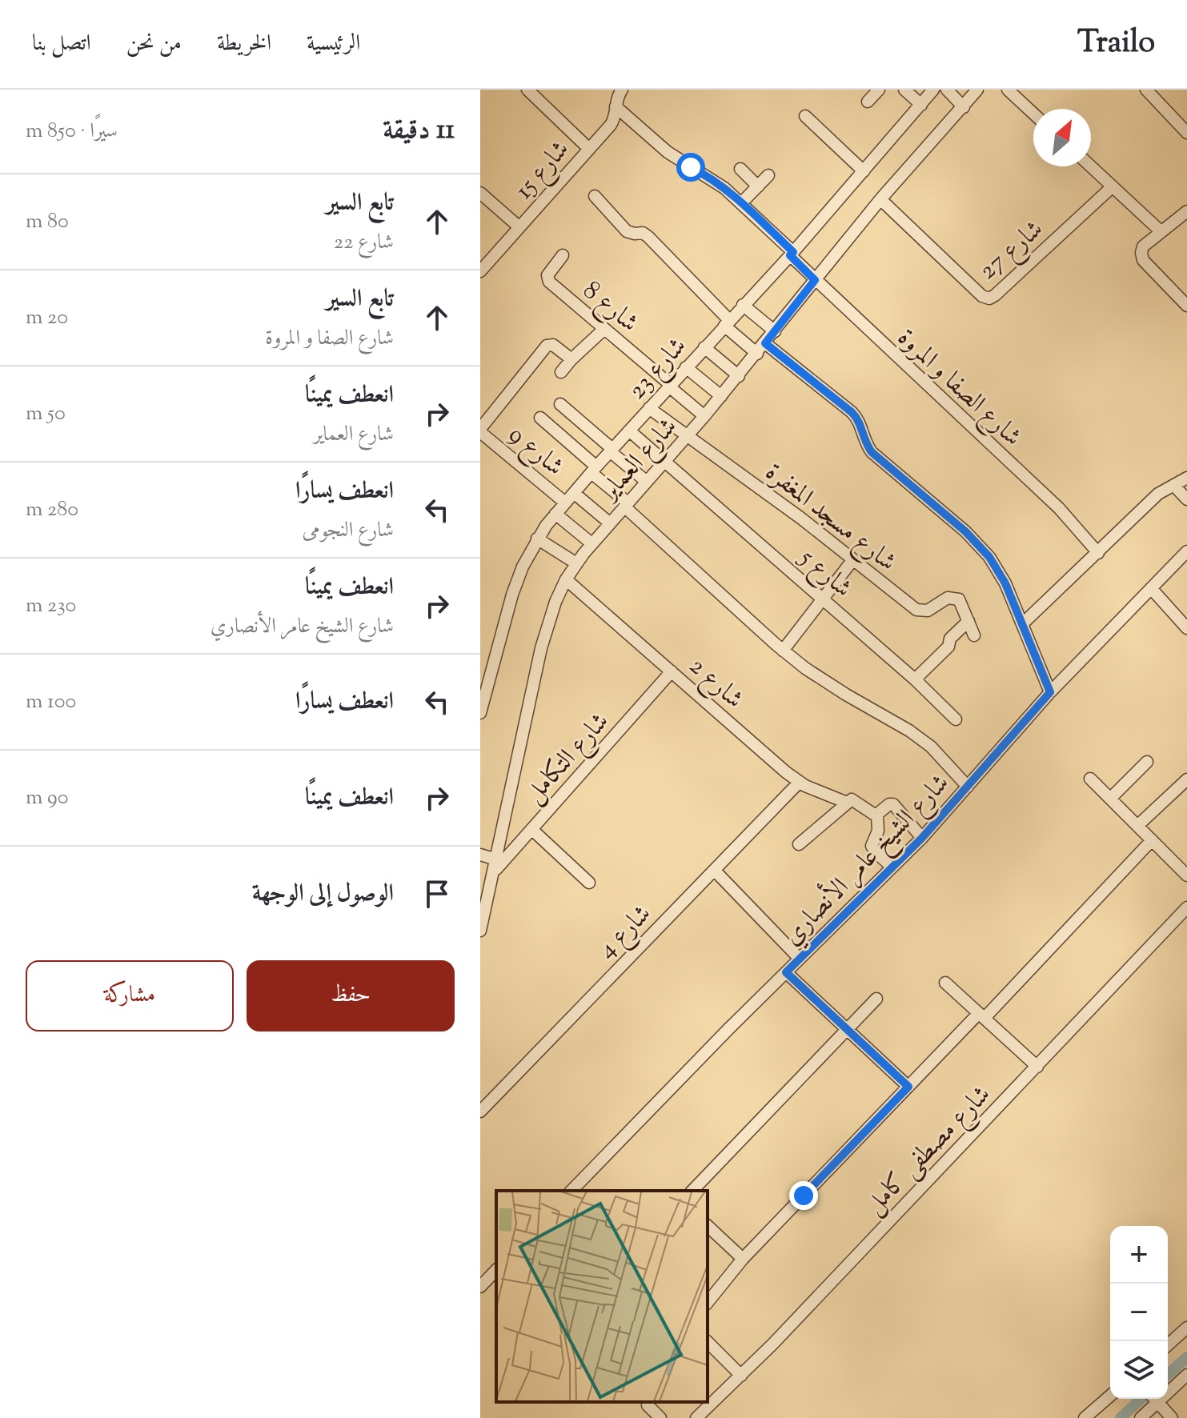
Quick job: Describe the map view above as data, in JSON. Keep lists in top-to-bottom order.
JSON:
{
  "streets": {
    "street": [
      "شارع 15",
      "شارع 27",
      "شارع 8",
      "شارع 23",
      "شارع الصفا و المروة",
      "شارع 9",
      "شارع العماير",
      "شارع مسجد المغفرة",
      "شارع 5",
      "شارع 2",
      "شارع التكامل",
      "شارع الشيخ عامر الأنصاري",
      "شارع 4",
      "شارع مصطفى كامل"
    ]
  },
  "crossings": [
    ["شارع 15", "شارع الصفا و المروة"],
    ["شارع 27", "شارع العماير"],
    ["شارع 8", "شارع 23"],
    ["شارع 8", "شارع العماير"],
    ["شارع 23", "شارع الصفا و المروة"],
    ["شارع 23", "شارع 9"],
    ["شارع 23", "شارع مسجد المغفرة"],
    ["شارع 23", "شارع 5"],
    ["شارع الصفا و المروة", "شارع العماير"],
    ["شارع العماير", "شارع مسجد المغفرة"],
    ["شارع العماير", "شارع 5"],
    ["شارع العماير", "شارع 2"],
    ["شارع العماير", "شارع التكامل"],
    ["شارع 2", "شارع التكامل"],
    ["شارع 2", "شارع 4"]
  ],
  "north": "top right",
  "page": {
    "header": "Trailo",
    "nav": [
      "الرئيسية",
      "الخريطة",
      "من نحن",
      "اتصل بنا"
    ],
    "heading": ["11 دقيقة", "سيرًا · 850 m"],
    "list": [
      ["تابع السير", "شارع 22", "80 m"],
      ["تابع السير", "شارع الصفا و المروة", "20 m"],
      ["انعطف يمينًا", "شارع العماير", "50 m"],
      ["انعطف يسارًا", "شارع النجومى", "280 m"],
      ["انعطف يمينًا", "شارع الشيخ عامر الأنصاري", "230 m"],
      ["انعطف يسارًا", "100 m"],
      ["انعطف يمينًا", "90 m"],
      "الوصول إلى الوجهة"
    ],
    "buttons": ["حفظ", "مشاركة"],
    "map_buttons": ["+", "−"]
  }
}
